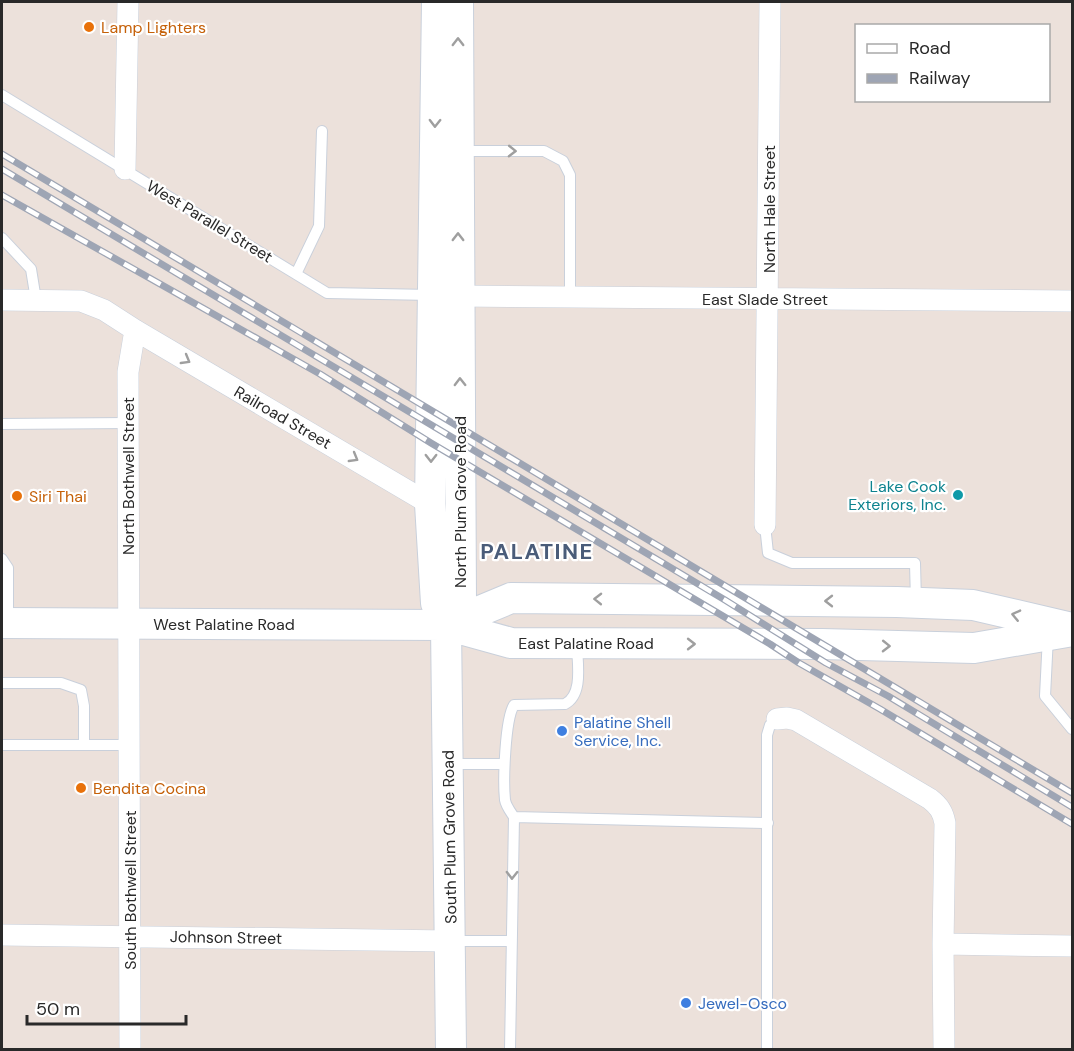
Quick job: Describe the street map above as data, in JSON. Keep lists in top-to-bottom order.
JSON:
{
  "streets": {
    "main road": [
      "North Plum Grove Road",
      "West Palatine Road",
      "East Palatine Road",
      "South Plum Grove Road"
    ],
    "street": [
      "North Hale Street",
      "East Slade Street",
      "Railroad Street",
      "North Bothwell Street",
      "South Bothwell Street",
      "Johnson Street"
    ],
    "lane": ["West Parallel Street"]
  },
  "crossings": [
    ["North Hale Street", "East Slade Street"],
    ["West Parallel Street", "East Slade Street"],
    ["West Parallel Street", "North Plum Grove Road"],
    ["East Slade Street", "North Plum Grove Road"],
    ["Railroad Street", "North Bothwell Street"],
    ["Railroad Street", "North Plum Grove Road"],
    ["North Bothwell Street", "West Palatine Road"],
    ["North Bothwell Street", "South Bothwell Street"],
    ["North Plum Grove Road", "West Palatine Road"],
    ["North Plum Grove Road", "East Palatine Road"],
    ["North Plum Grove Road", "South Plum Grove Road"],
    ["West Palatine Road", "East Palatine Road"],
    ["West Palatine Road", "South Plum Grove Road"],
    ["West Palatine Road", "South Bothwell Street"],
    ["East Palatine Road", "South Plum Grove Road"],
    ["South Plum Grove Road", "Johnson Street"],
    ["South Bothwell Street", "Johnson Street"]
  ],
  "one_way": ["Railroad Street"],
  "districts": ["PALATINE"],
  "places": [
    "Lamp Lighters",
    "Lake Cook Exteriors, Inc.",
    "Siri Thai",
    "Palatine Shell Service, Inc.",
    "Bendita Cocina",
    "Jewel-Osco"
  ],
  "legend": ["Road", "Railway"],
  "scale_bar": "50 m"
}
